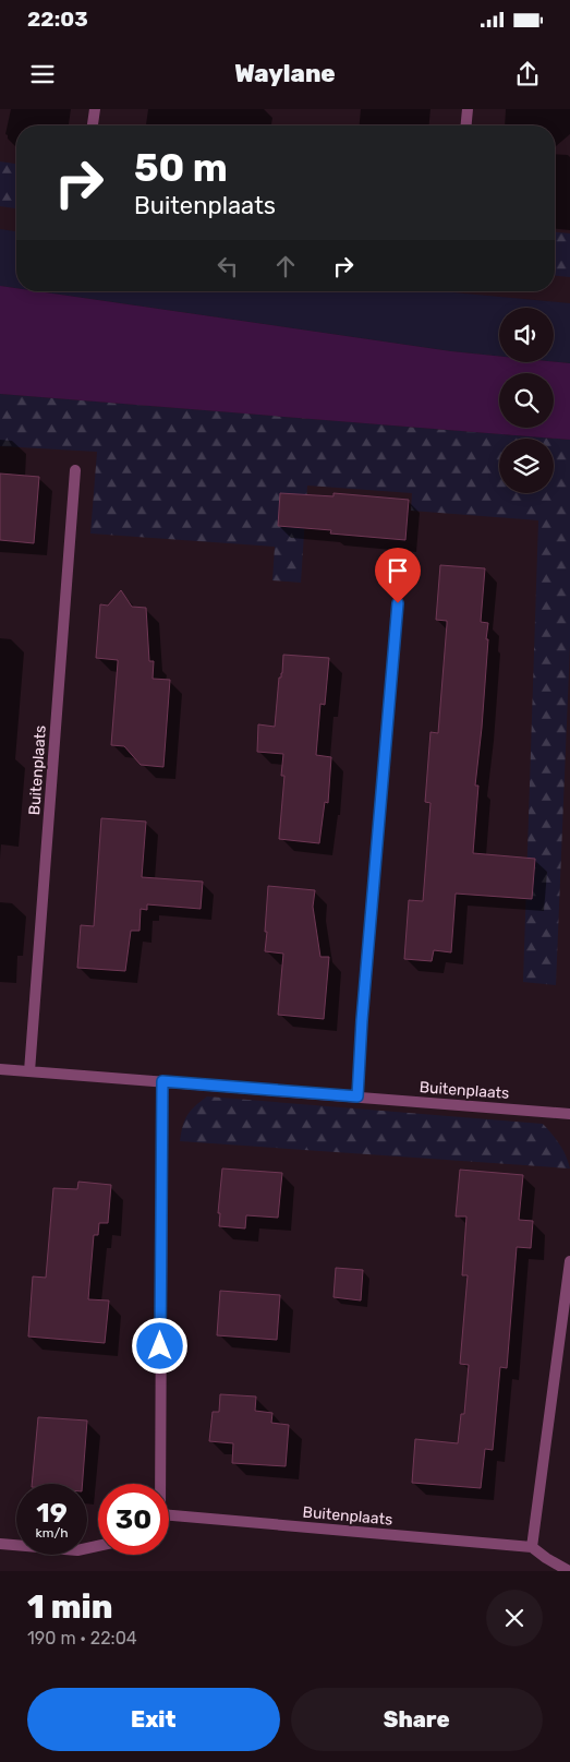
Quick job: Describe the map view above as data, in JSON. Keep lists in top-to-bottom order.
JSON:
{
  "streets": {
    "street": ["Buitenplaats"]
  },
  "page": {
    "status": "22:03",
    "header": "Waylane",
    "turn": ["50 m", "Buitenplaats"],
    "speed": "19 km/h",
    "limit": "30",
    "heading": ["1 min", "190 m · 22:04"],
    "buttons": ["Exit", "Share"]
  }
}
